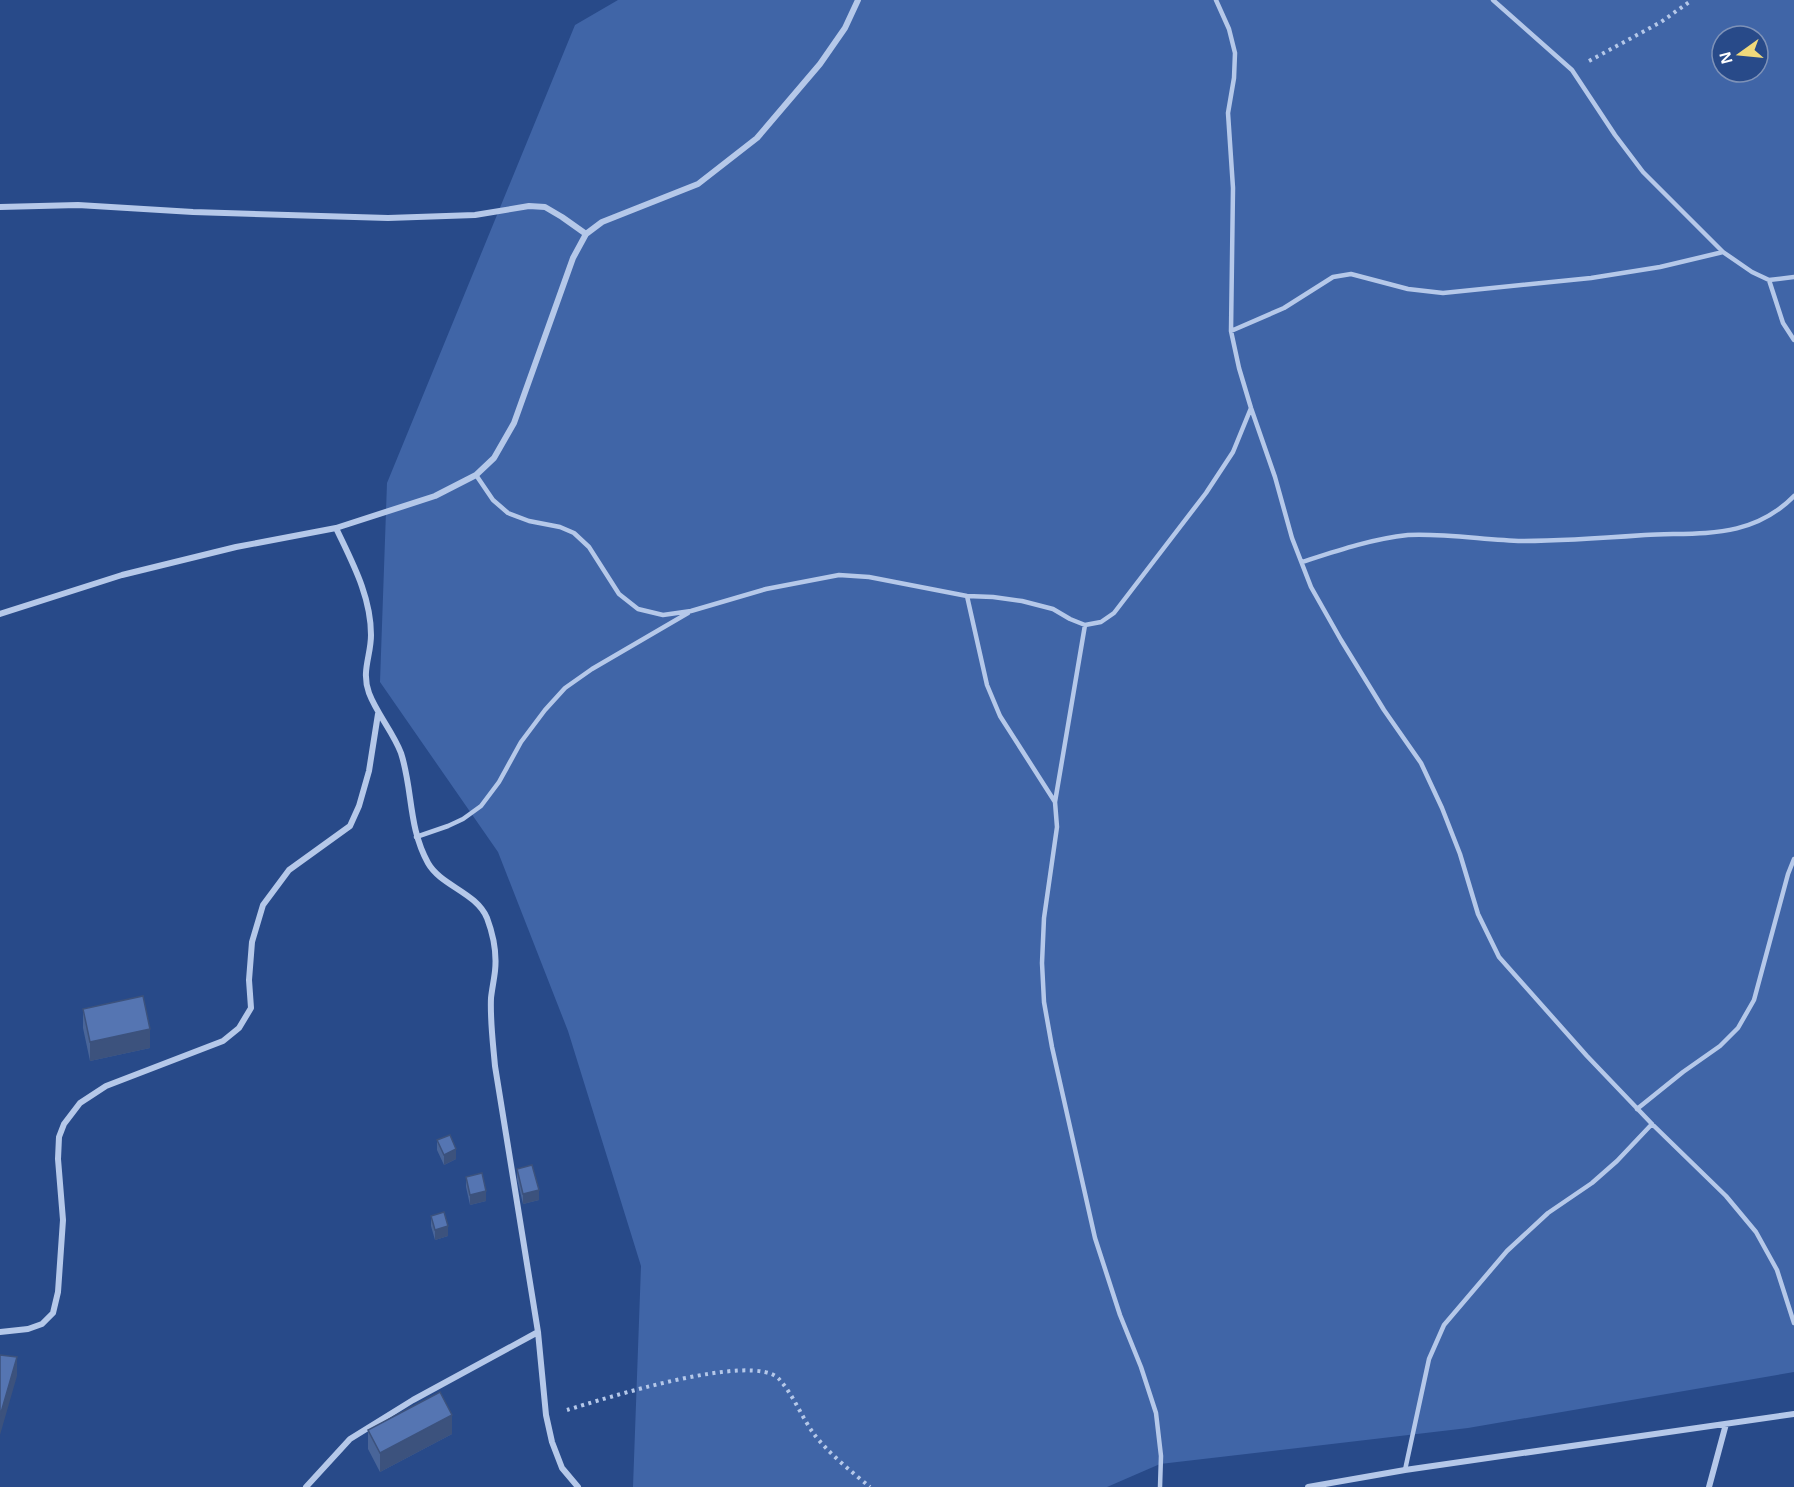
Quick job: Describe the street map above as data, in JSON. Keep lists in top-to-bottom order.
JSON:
{
  "north": "left"
}
